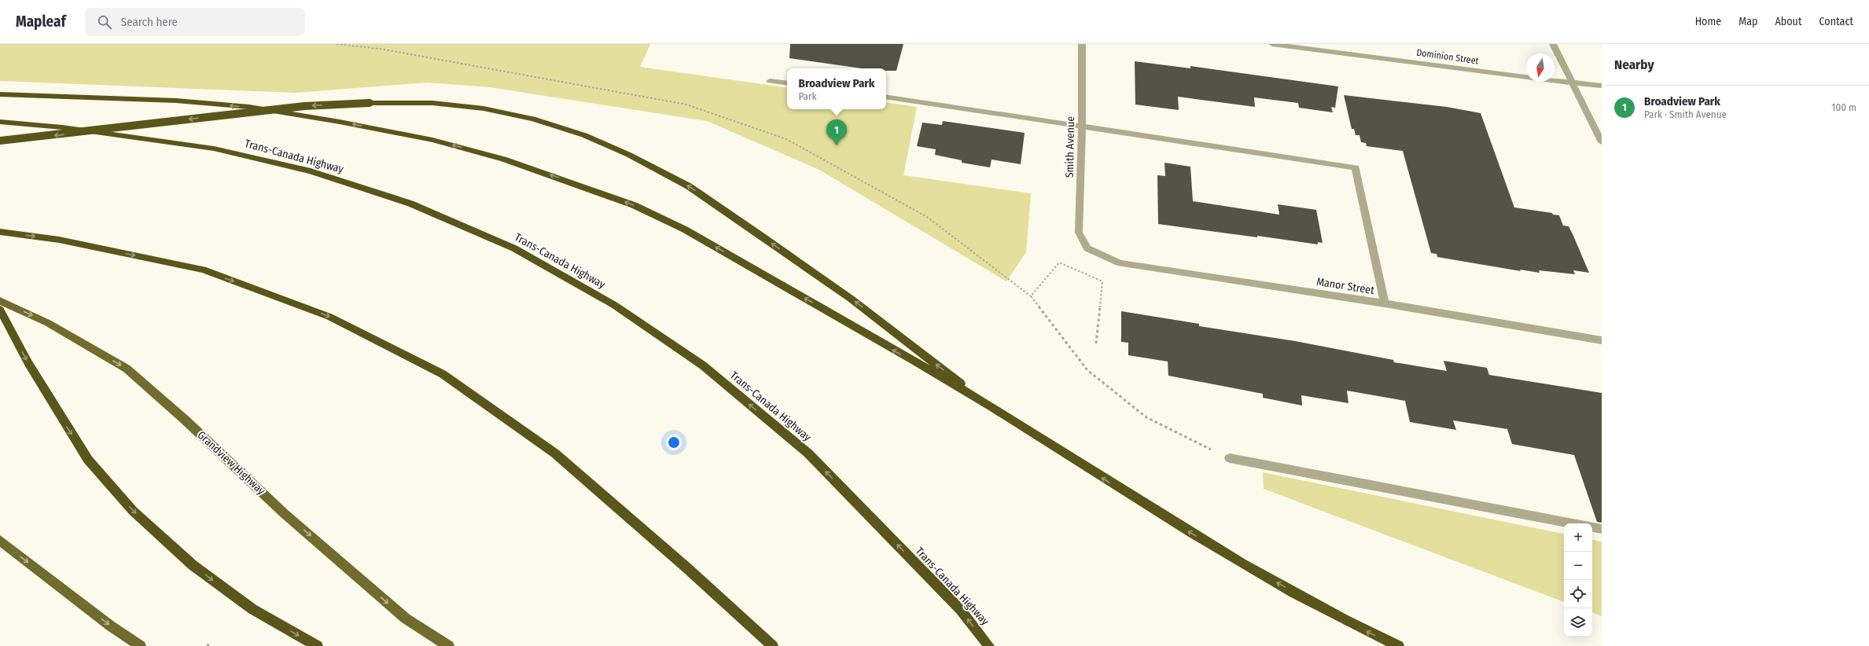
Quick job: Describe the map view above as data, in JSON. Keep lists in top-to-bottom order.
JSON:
{
  "streets": {
    "highway": ["Trans-Canada Highway"],
    "main road": ["Grandview Highway"],
    "street": ["Dominion Street", "Smith Avenue", "Manor Street"]
  },
  "crossings": [
    ["Smith Avenue", "Manor Street"]
  ],
  "one_way": ["Grandview Highway"],
  "north": "bottom",
  "page": {
    "header": "Mapleaf",
    "search": "Search here",
    "nav": [
      "Home",
      "Map",
      "About",
      "Contact"
    ],
    "heading": "Nearby",
    "popup": ["Broadview Park", "Park"],
    "list": [
      {
        "mark": "1",
        "name": "Broadview Park",
        "note": "Park · Smith Avenue",
        "value": "100 m"
      }
    ],
    "pins": "1",
    "map_buttons": ["+", "−"]
  }
}
